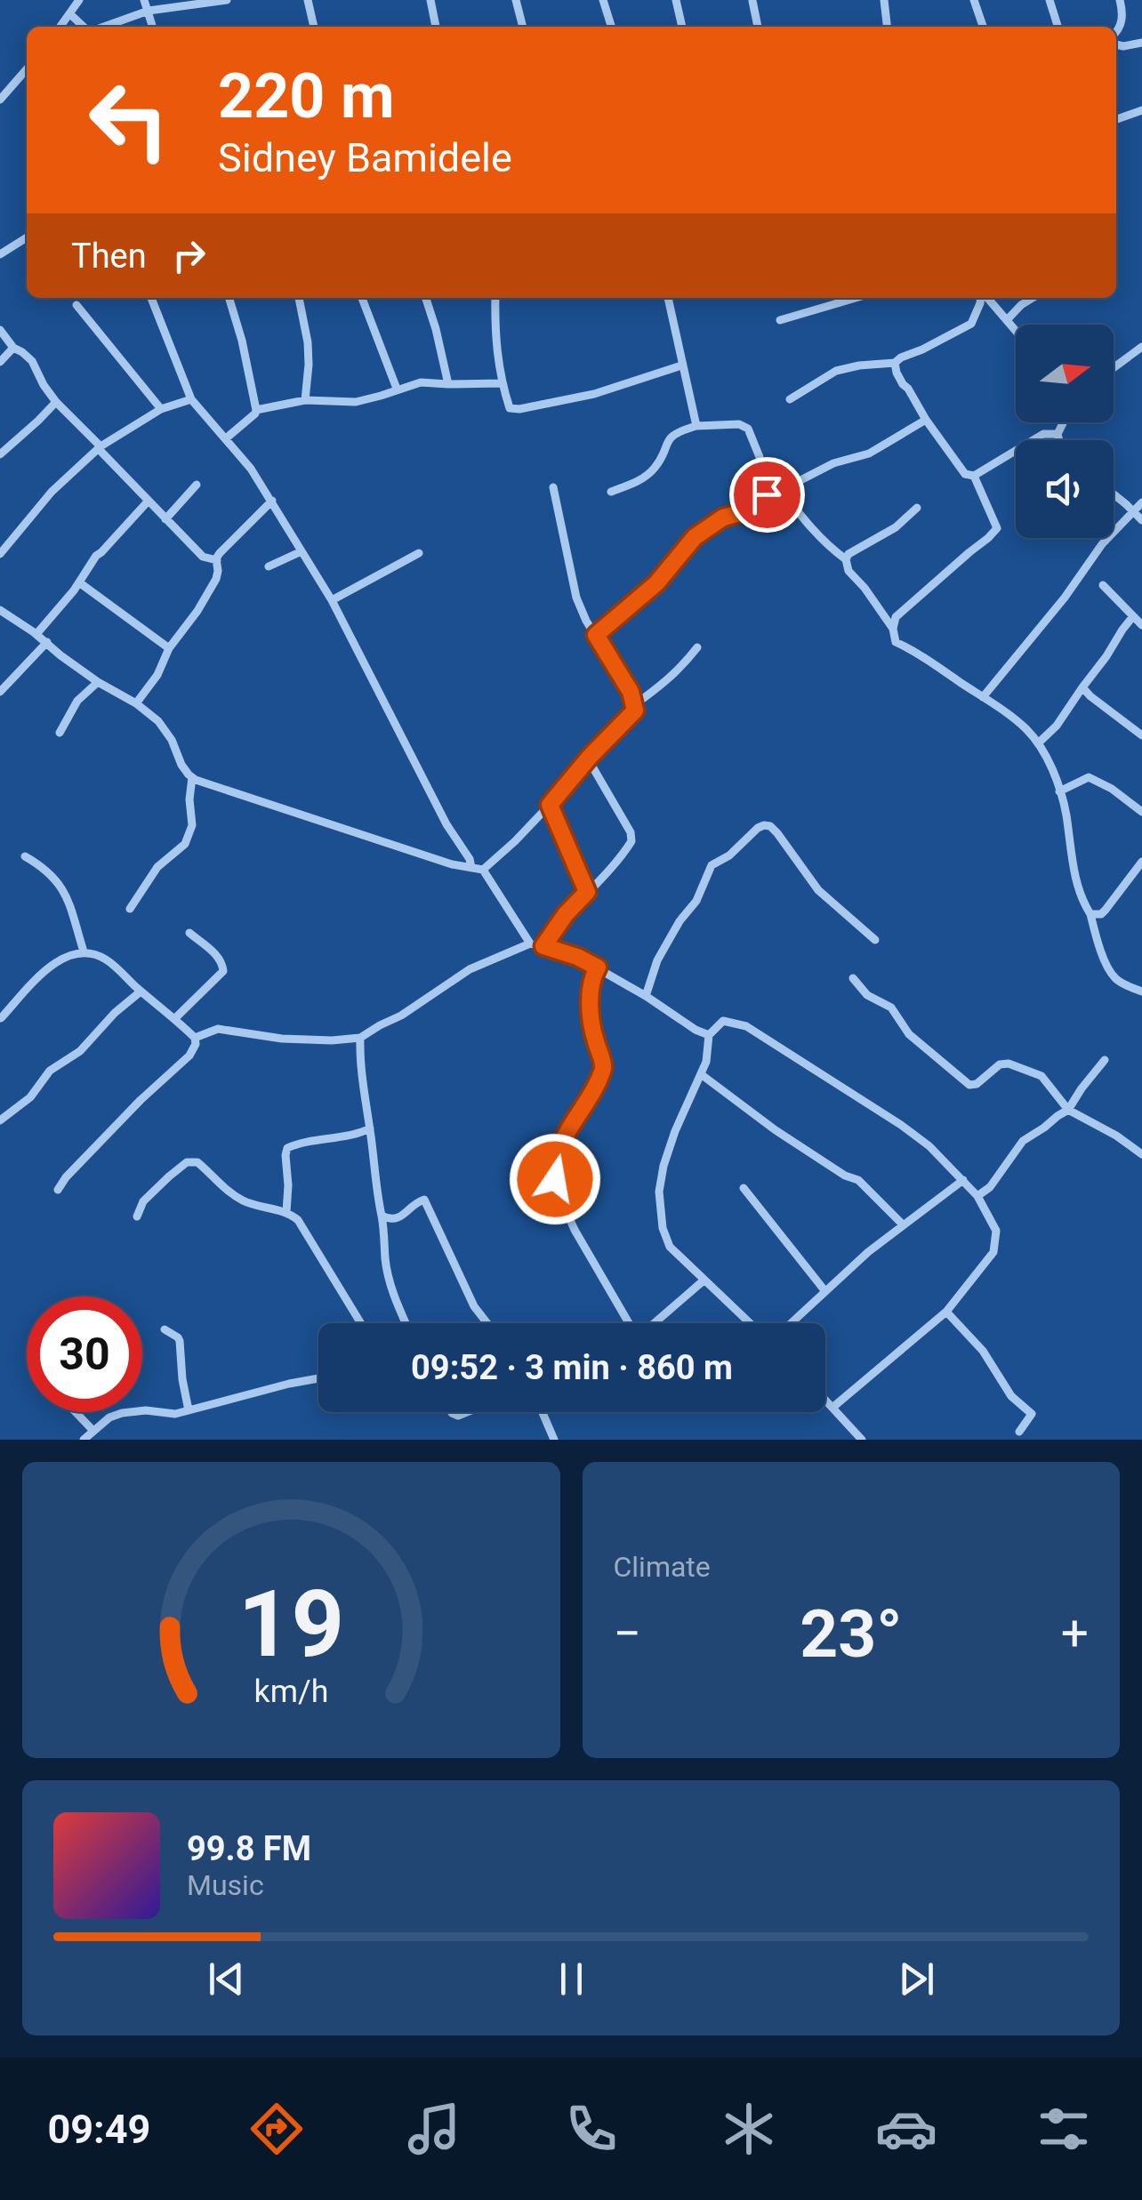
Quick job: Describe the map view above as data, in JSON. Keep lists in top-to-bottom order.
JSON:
{
  "north": "right",
  "page": {
    "turn": ["220 m", "Sidney Bamidele"],
    "then": "Then",
    "limit": "30",
    "trip": "09:52 · 3 min · 860 m",
    "tile": "Climate",
    "heat": ["−", "23°", "+"],
    "song": ["99.8 FM", "Music"],
    "tabs": "09:49",
    "gauge": ["19", "km/h"]
  }
}
